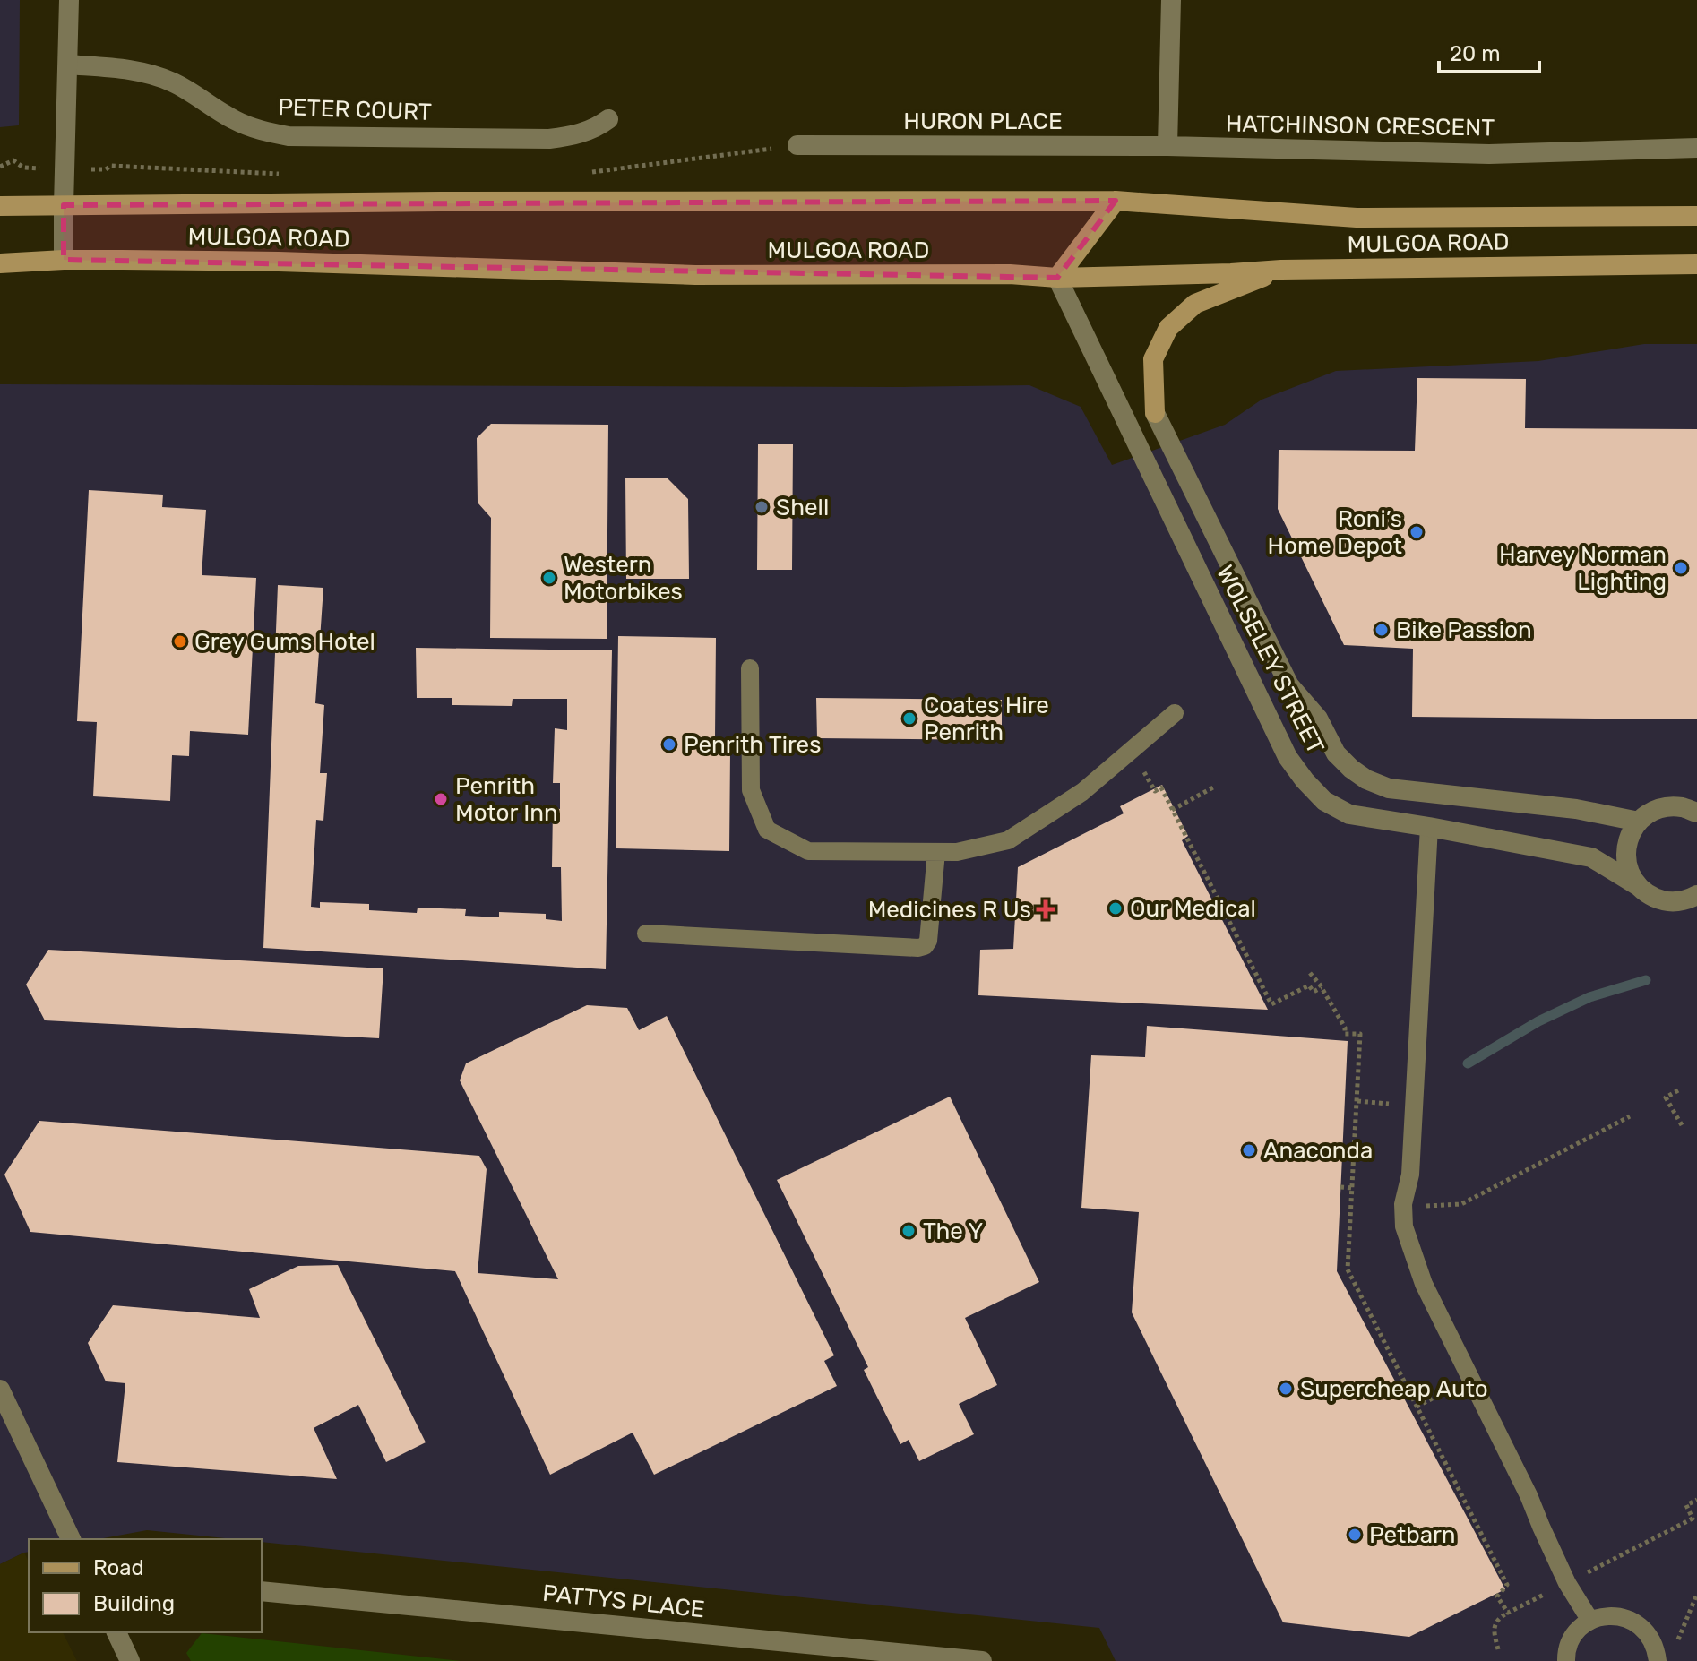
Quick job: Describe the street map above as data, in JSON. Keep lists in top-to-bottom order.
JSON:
{
  "streets": {
    "main road": ["MULGOA ROAD"],
    "street": [
      "PETER COURT",
      "HURON PLACE",
      "HATCHINSON CRESCENT",
      "WOLSELEY STREET",
      "PATTYS PLACE"
    ]
  },
  "crossings": [
    ["HURON PLACE", "HATCHINSON CRESCENT"],
    ["MULGOA ROAD", "WOLSELEY STREET"]
  ],
  "places": {
    "other": [
      "Shell",
      "Roni’s Home Depot",
      "Harvey Norman Lighting",
      "Western Motorbikes",
      "Bike Passion",
      "Grey Gums Hotel",
      "Coates Hire Penrith",
      "Penrith Tires",
      "Penrith Motor Inn",
      "Our Medical",
      "Anaconda",
      "The Y",
      "Supercheap Auto",
      "Petbarn"
    ],
    "health": ["Medicines R Us"]
  },
  "legend": ["Road", "Building"],
  "scale_bar": "20 m"
}
